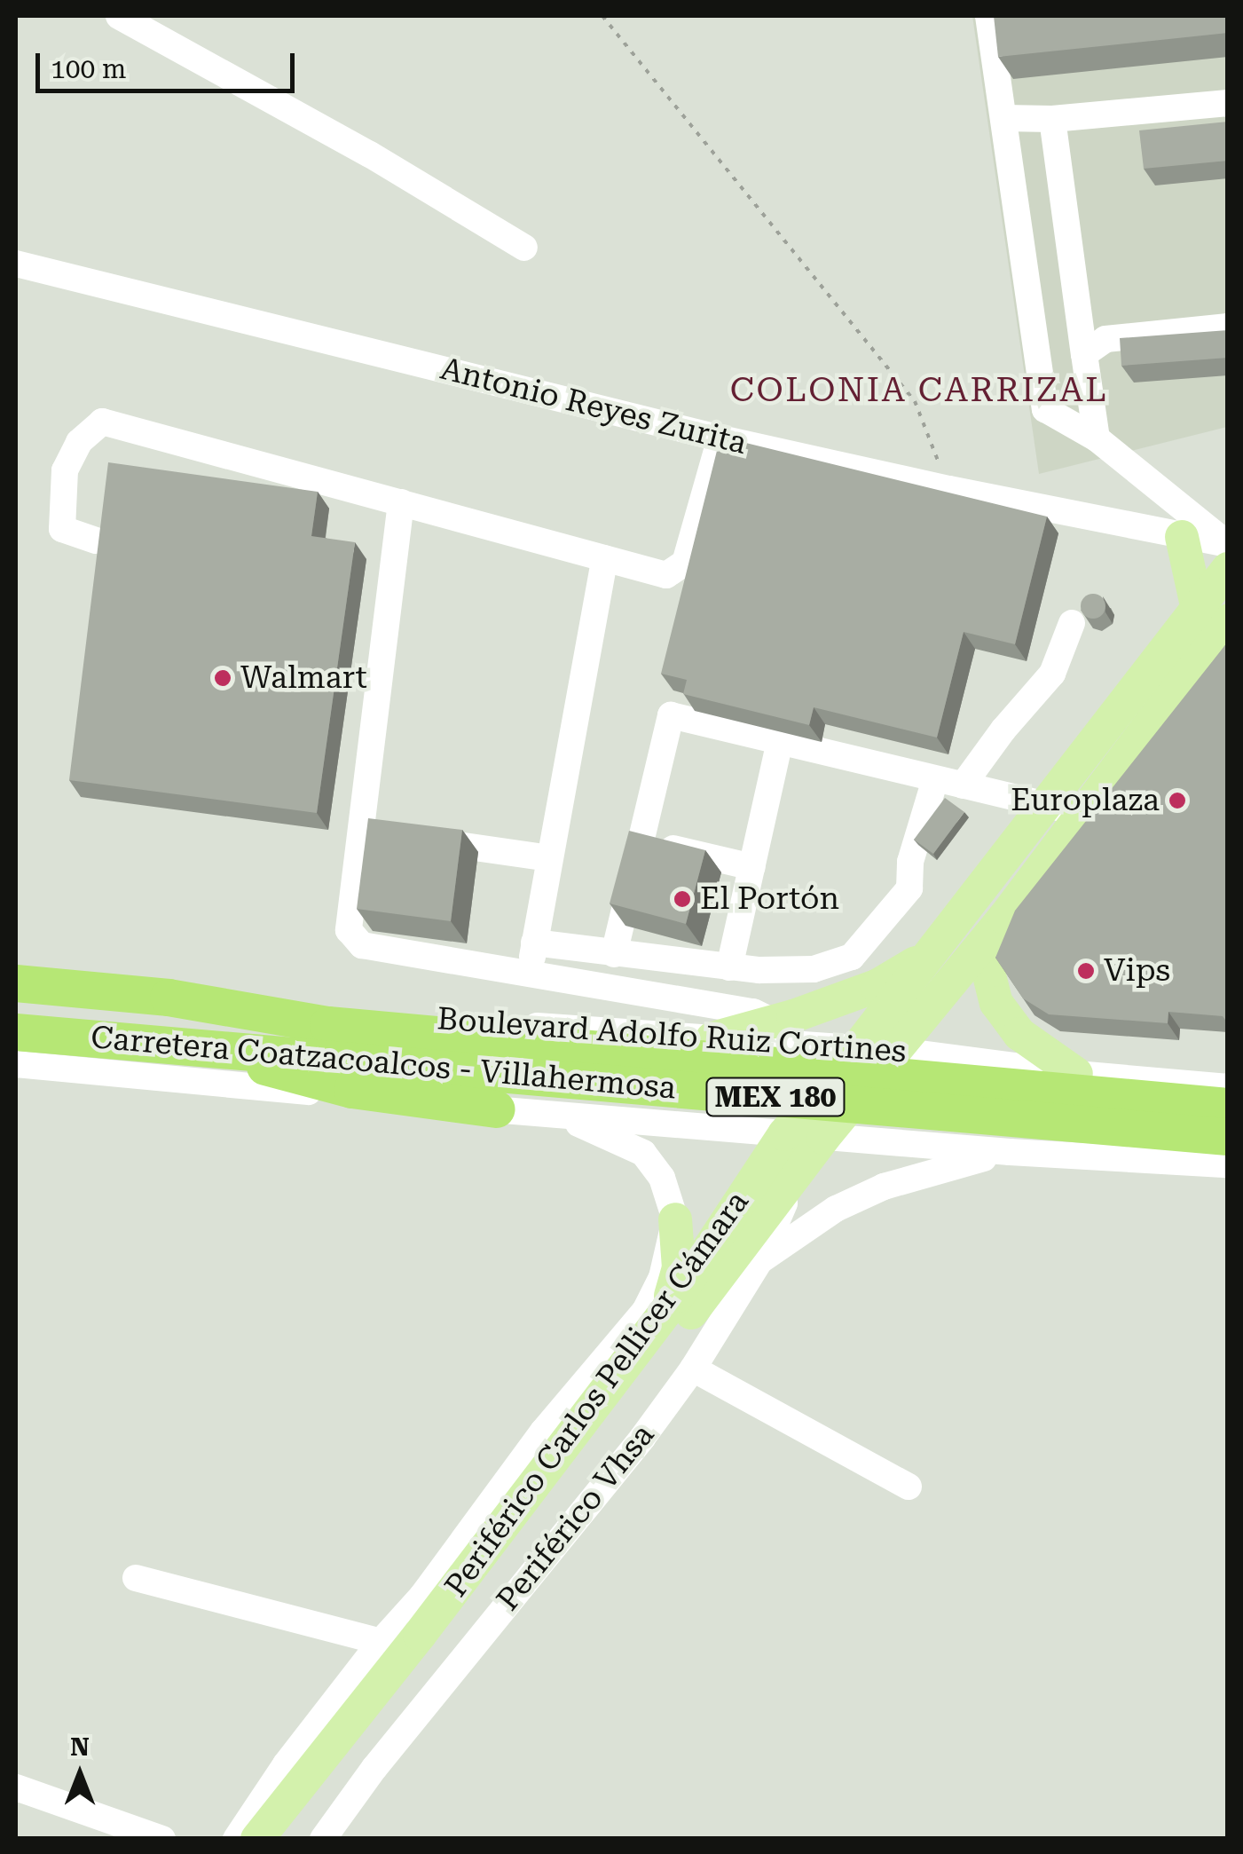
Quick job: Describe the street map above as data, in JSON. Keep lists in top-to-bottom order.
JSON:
{
  "streets": {
    "highway": ["Carretera Coatzacoalcos - Villahermosa", "MEX 180"],
    "main road": ["Periférico Carlos Pellicer Cámara"],
    "street": ["Antonio Reyes Zurita", "Boulevard Adolfo Ruiz Cortines", "Periférico Vhsa"]
  },
  "crossings": [
    ["Boulevard Adolfo Ruiz Cortines", "Carretera Coatzacoalcos - Villahermosa"],
    ["Boulevard Adolfo Ruiz Cortines", "Periférico Carlos Pellicer Cámara"],
    ["Periférico Carlos Pellicer Cámara", "Periférico Vhsa"]
  ],
  "districts": ["COLONIA CARRIZAL"],
  "places": [
    "Walmart",
    "Europlaza",
    "El Portón",
    "Vips"
  ],
  "scale_bar": "100 m",
  "north": "top"
}
